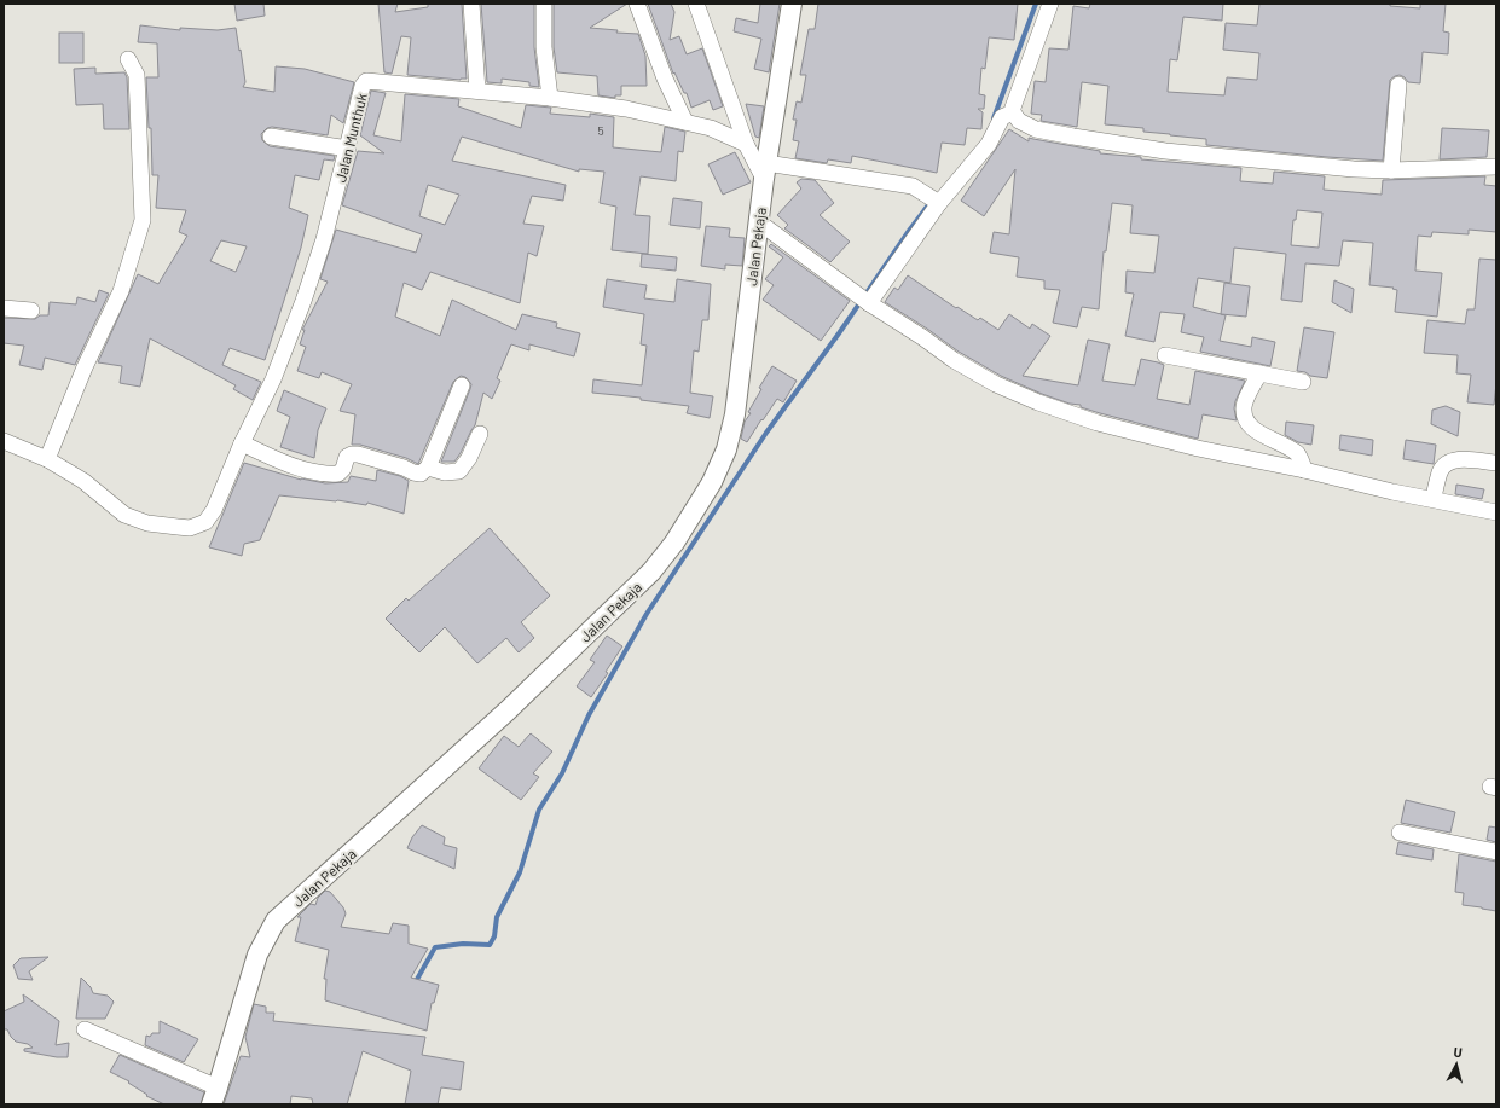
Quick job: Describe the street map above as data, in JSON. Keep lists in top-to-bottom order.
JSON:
{
  "streets": {
    "street": ["Jalan Munthuk", "Jalan Pekaja"]
  },
  "house_numbers": ["5"],
  "north": "top"
}
